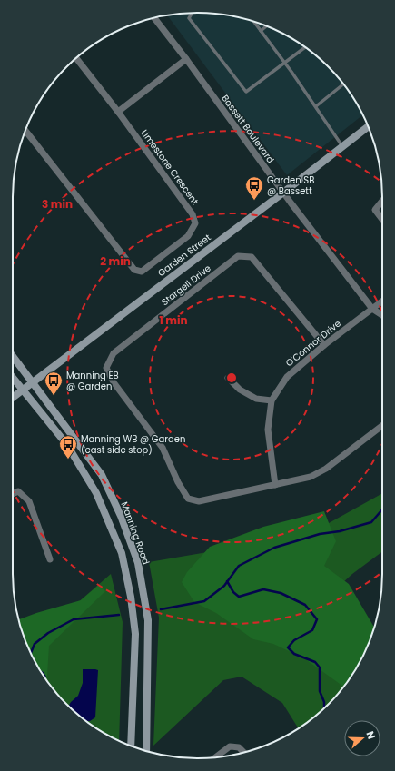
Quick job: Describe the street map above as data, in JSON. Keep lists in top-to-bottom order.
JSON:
{
  "streets": {
    "main road": ["Garden Street", "Manning Road"],
    "street": [
      "Bassett Boulevard",
      "Limestone Crescent",
      "Stargell Drive",
      "O'Connor Drive"
    ]
  },
  "crossings": [
    ["Bassett Boulevard", "Garden Street"],
    ["Bassett Boulevard", "O'Connor Drive"],
    ["Garden Street", "Manning Road"],
    ["Stargell Drive", "O'Connor Drive"]
  ],
  "places": {
    "bus stop": ["Garden SB @ Bassett", "Manning EB @ Garden", "Manning WB @ Garden (east side stop)"]
  },
  "north": "right",
  "rings": ["3 min", "2 min", "1 min"]
}
